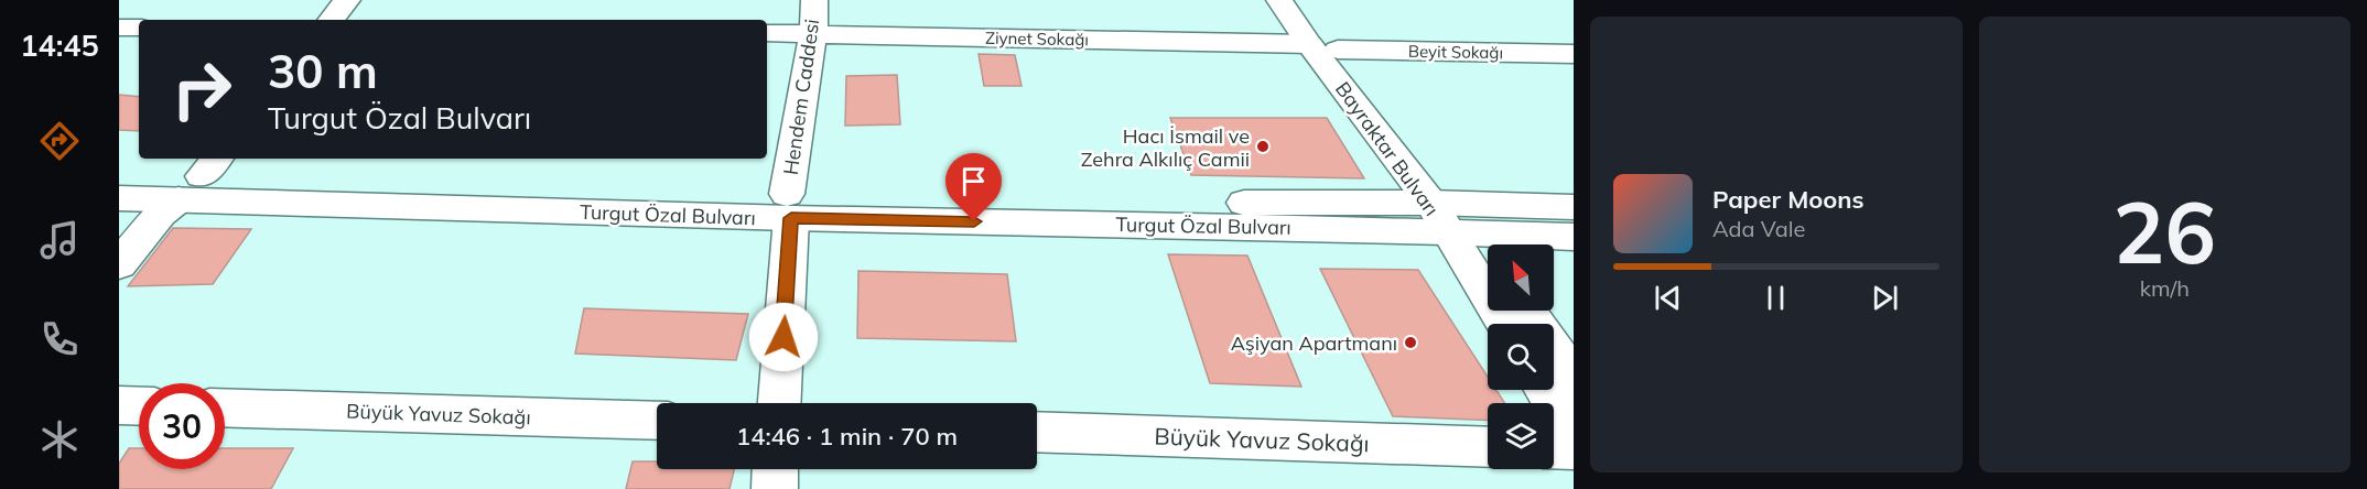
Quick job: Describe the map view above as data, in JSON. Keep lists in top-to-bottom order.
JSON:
{
  "streets": {
    "street": [
      "Ziynet Sokağı",
      "Beyit Sokağı",
      "Hendem Caddesi",
      "Bayraktar Bulvarı",
      "Turgut Özal Bulvarı",
      "Büyük Yavuz Sokağı"
    ]
  },
  "crossings": [
    ["Ziynet Sokağı", "Beyit Sokağı"],
    ["Ziynet Sokağı", "Hendem Caddesi"],
    ["Ziynet Sokağı", "Bayraktar Bulvarı"],
    ["Beyit Sokağı", "Bayraktar Bulvarı"],
    ["Hendem Caddesi", "Turgut Özal Bulvarı"],
    ["Bayraktar Bulvarı", "Turgut Özal Bulvarı"]
  ],
  "places": ["Hacı İsmail ve Zehra Alkılıç Camii", "Aşiyan Apartmanı"],
  "north": "top left",
  "page": {
    "tabs": "14:45",
    "tile": ["26", "km/h"],
    "turn": ["30 m", "Turgut Özal Bulvarı"],
    "song": ["Paper Moons", "Ada Vale"],
    "limit": "30",
    "trip": "14:46 · 1 min · 70 m"
  }
}
